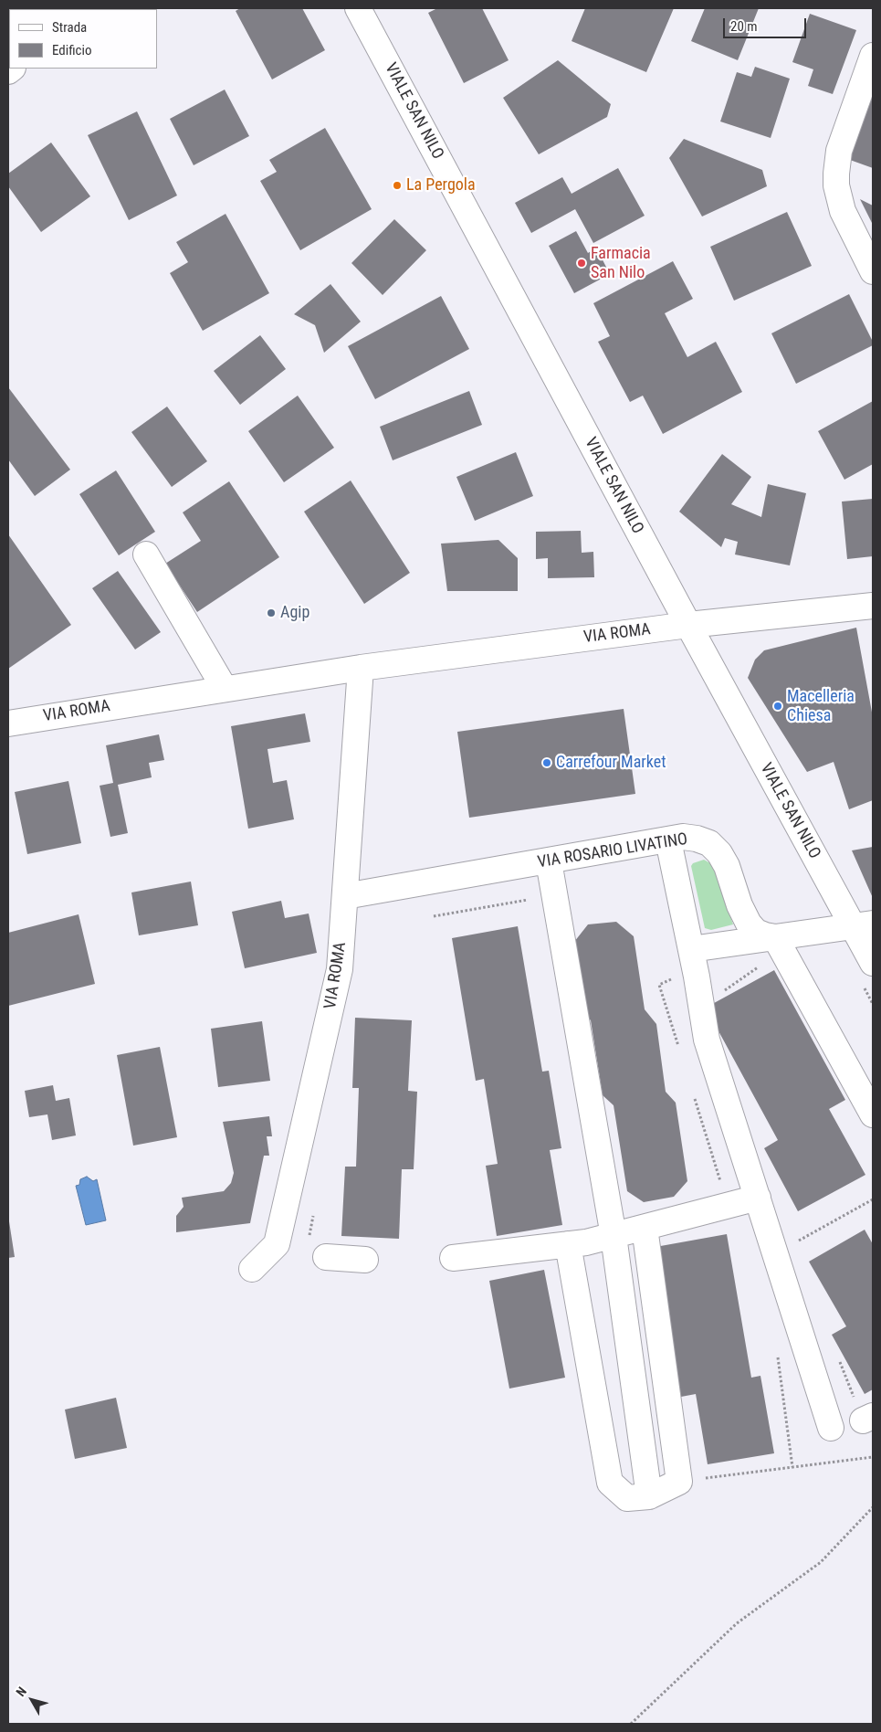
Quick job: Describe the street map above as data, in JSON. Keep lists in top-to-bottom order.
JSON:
{
  "streets": {
    "street": ["VIALE SAN NILO", "VIA ROMA", "VIA ROSARIO LIVATINO"]
  },
  "crossings": [
    ["VIALE SAN NILO", "VIA ROMA"],
    ["VIALE SAN NILO", "VIA ROSARIO LIVATINO"],
    ["VIA ROMA", "VIA ROSARIO LIVATINO"]
  ],
  "places": [
    "La Pergola",
    "Farmacia San Nilo",
    "Agip",
    "Macelleria Chiesa",
    "Carrefour Market"
  ],
  "legend": ["Strada", "Edificio"],
  "scale_bar": "20 m",
  "north": "top left"
}
